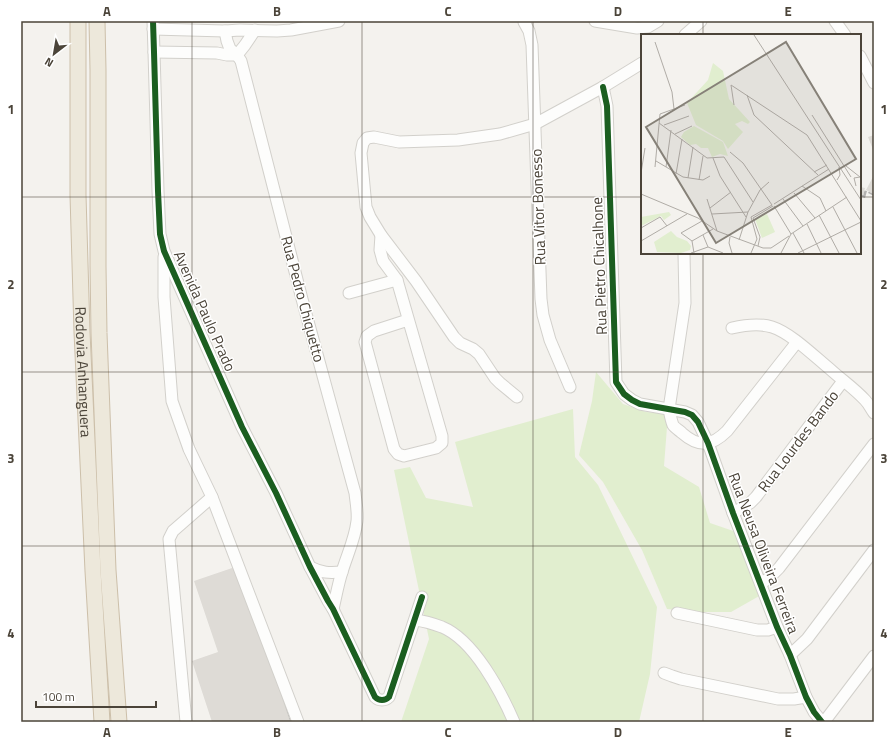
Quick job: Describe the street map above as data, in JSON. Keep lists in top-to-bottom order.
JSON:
{
  "streets": {
    "highway": ["Rodovia Anhanguera"],
    "street": [
      "Rua Vitor Bonesso",
      "Rua Pietro Chicalhone",
      "Rua Pedro Chiquetto",
      "Avenida Paulo Prado",
      "Rua Lourdes Bando",
      "Rua Neusa Oliveira Ferreira"
    ]
  },
  "crossings": [
    ["Rua Pietro Chicalhone", "Rua Neusa Oliveira Ferreira"],
    ["Rua Pedro Chiquetto", "Avenida Paulo Prado"],
    ["Rua Lourdes Bando", "Rua Neusa Oliveira Ferreira"]
  ],
  "scale_bar": "100 m",
  "north": "bottom left",
  "grid": {
    "columns": [
      "A",
      "B",
      "C",
      "D",
      "E"
    ],
    "rows": [
      "1",
      "2",
      "3",
      "4"
    ]
  }
}
